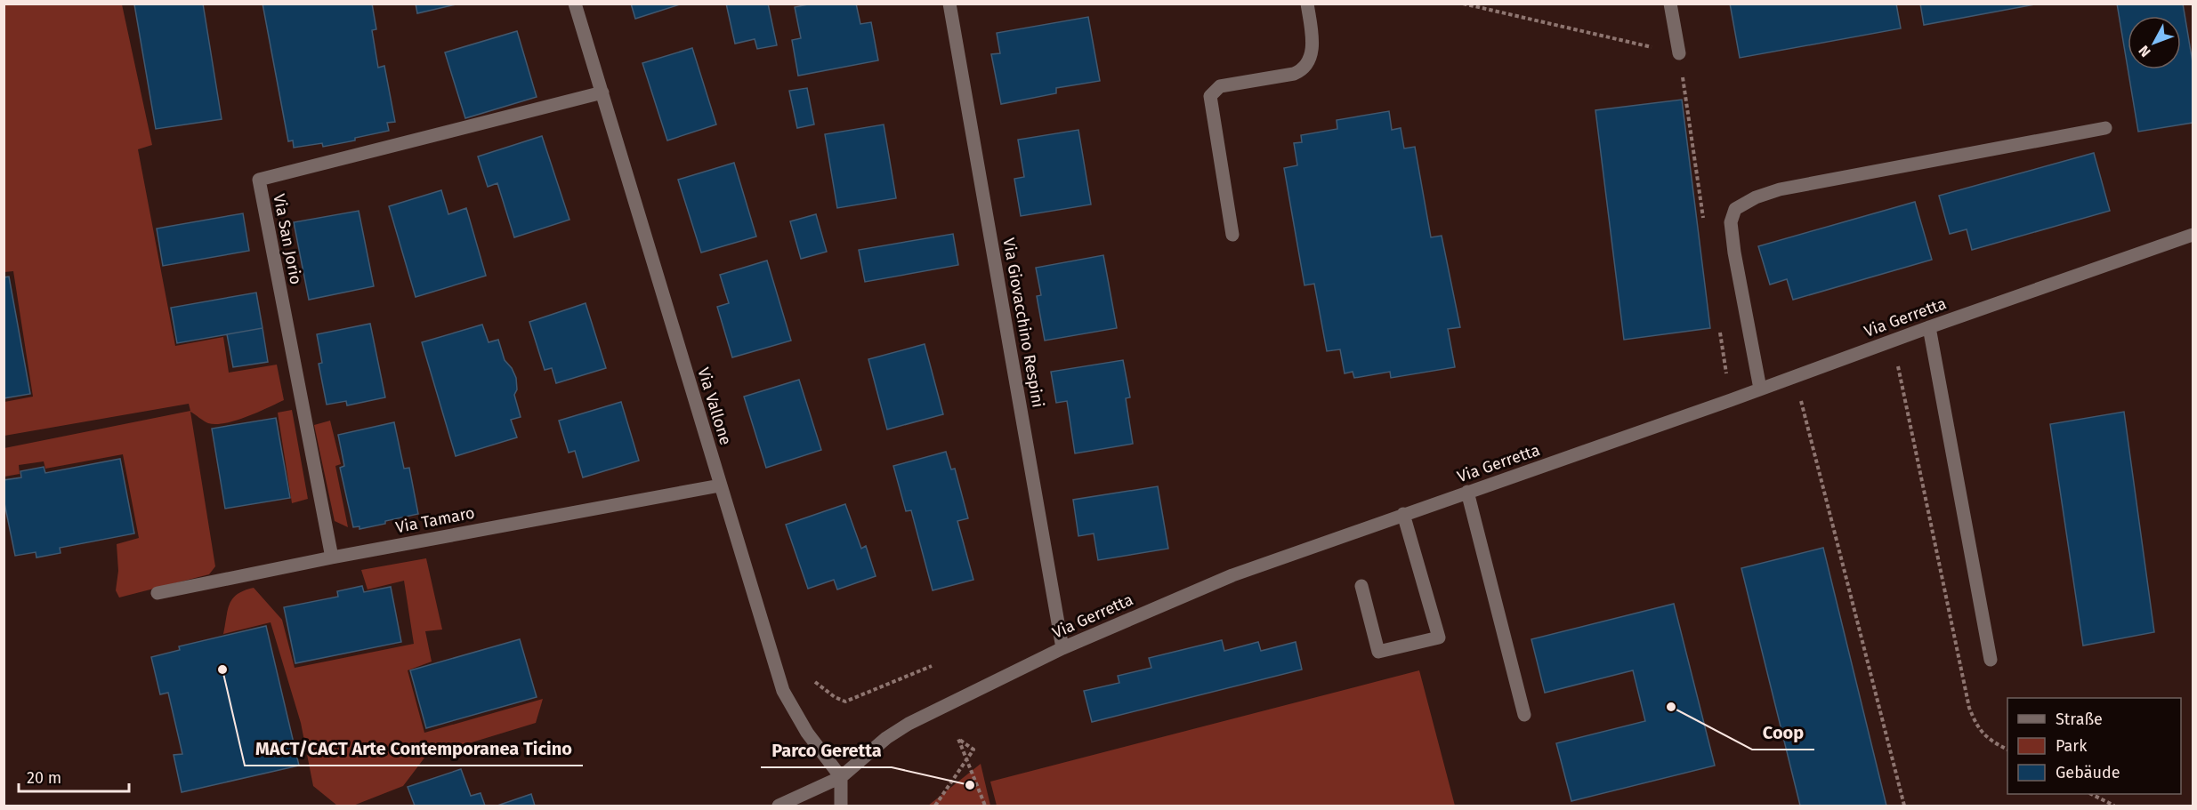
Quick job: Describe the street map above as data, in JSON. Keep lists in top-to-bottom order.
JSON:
{
  "streets": {
    "street": [
      "Via San Jorio",
      "Via Gerretta",
      "Via Giovacchino Respini",
      "Via Vallone",
      "Via Tamaro"
    ]
  },
  "crossings": [
    ["Via San Jorio", "Via Vallone"],
    ["Via San Jorio", "Via Tamaro"],
    ["Via Gerretta", "Via Giovacchino Respini"],
    ["Via Gerretta", "Via Vallone"],
    ["Via Vallone", "Via Tamaro"]
  ],
  "places": ["MACT/CACT Arte Contemporanea Ticino", "Coop", "Parco Geretta"],
  "legend": ["Straße", "Park", "Gebäude"],
  "scale_bar": "20 m",
  "north": "bottom left"
}
